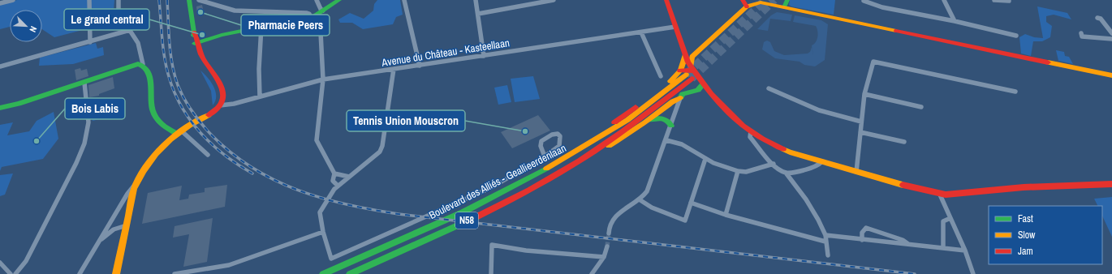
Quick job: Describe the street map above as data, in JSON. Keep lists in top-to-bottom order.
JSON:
{
  "streets": {
    "main road": ["Boulevard des Alliés - Geallieerdenlaan", "N58"],
    "street": ["Avenue du Château - Kasteellaan"]
  },
  "places": [
    "Pharmacie Peers",
    "Le grand central",
    "Tennis Union Mouscron",
    "Bois Labis"
  ],
  "legend": ["Fast", "Slow", "Jam"],
  "north": "bottom right"
}
